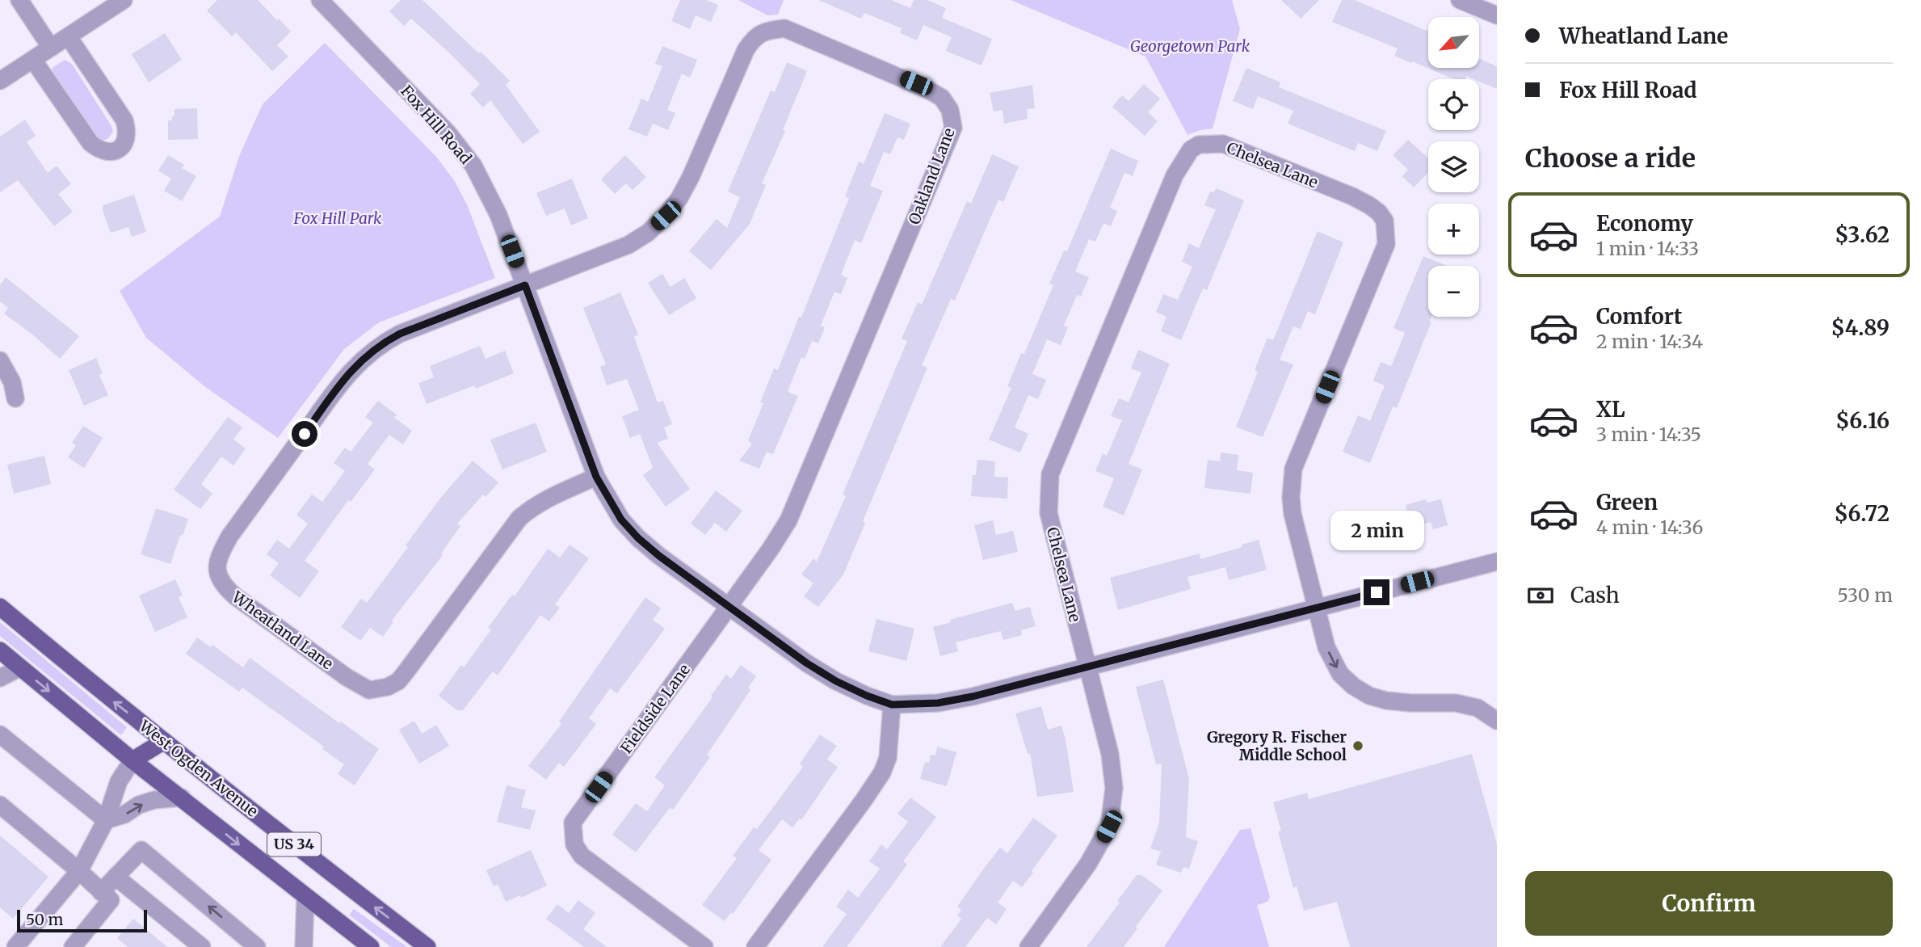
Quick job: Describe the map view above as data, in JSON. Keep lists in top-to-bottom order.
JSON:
{
  "streets": {
    "main road": ["West Ogden Avenue", "US 34"],
    "street": [
      "Fox Hill Road",
      "Chelsea Lane",
      "Oakland Lane",
      "Wheatland Lane",
      "Fieldside Lane"
    ]
  },
  "crossings": [
    ["Fox Hill Road", "Chelsea Lane"],
    ["Fox Hill Road", "Oakland Lane"],
    ["Fox Hill Road", "Wheatland Lane"],
    ["Fox Hill Road", "Fieldside Lane"],
    ["Oakland Lane", "Wheatland Lane"],
    ["Oakland Lane", "Fieldside Lane"]
  ],
  "parks": ["Georgetown Park", "Fox Hill Park"],
  "places": ["Gregory R. Fischer Middle School"],
  "scale_bar": "50 m",
  "north": "bottom left",
  "page": {
    "banner": ["Wheatland Lane", "Fox Hill Road"],
    "map_buttons": ["+", "−"],
    "heading": "Choose a ride",
    "list": [
      {
        "name": "Economy",
        "note": "1 min · 14:33",
        "value": "$3.62"
      },
      {
        "name": "Comfort",
        "note": "2 min · 14:34",
        "value": "$4.89"
      },
      {
        "name": "XL",
        "note": "3 min · 14:35",
        "value": "$6.16"
      },
      {
        "name": "Green",
        "note": "4 min · 14:36",
        "value": "$6.72"
      }
    ],
    "bubble": "2 min",
    "pay": ["Cash", "530 m"],
    "buttons": "Confirm",
    "scale": "50 m"
  }
}
